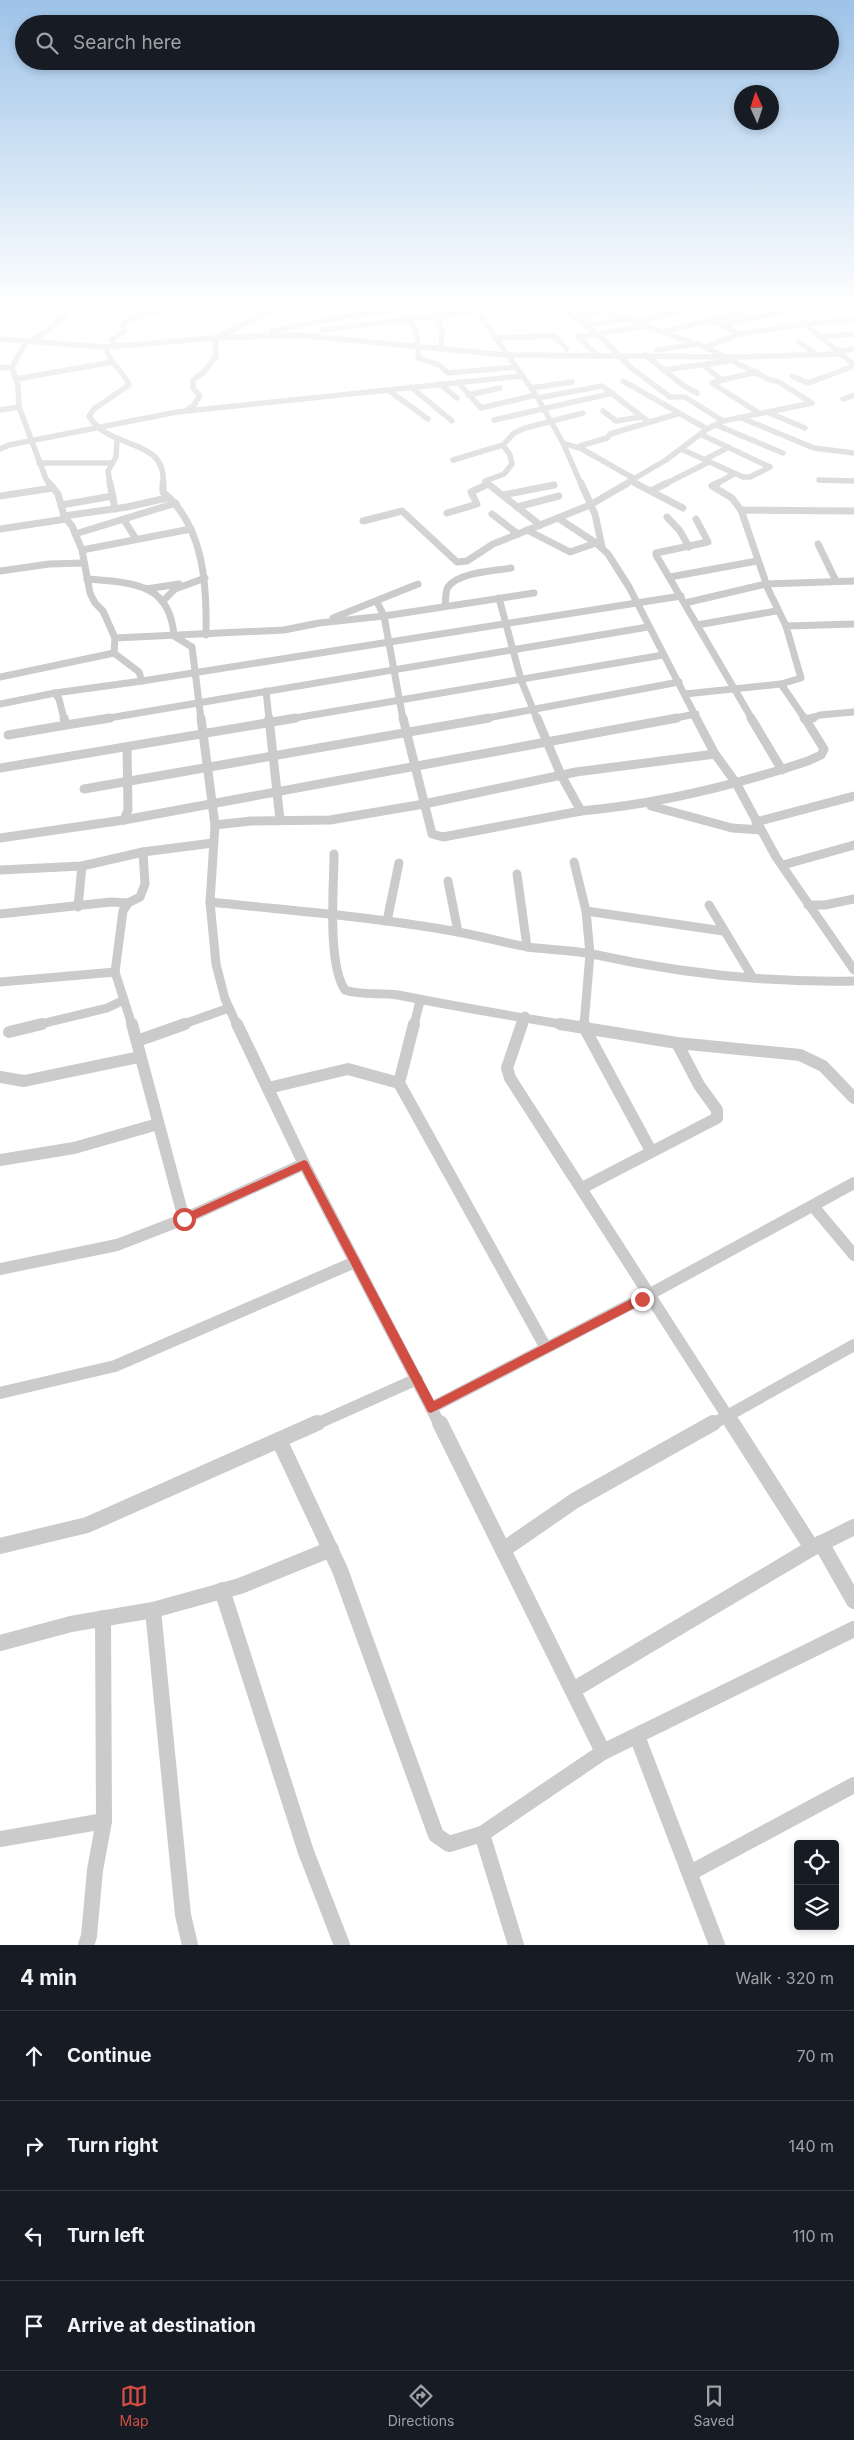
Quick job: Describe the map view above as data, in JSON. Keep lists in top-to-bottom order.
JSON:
{
  "north": "top",
  "page": {
    "search": "Search here",
    "heading": ["4 min", "Walk · 320 m"],
    "list": [
      ["Continue", "70 m"],
      ["Turn right", "140 m"],
      ["Turn left", "110 m"],
      "Arrive at destination"
    ],
    "nav": ["Map", "Directions", "Saved"]
  }
}
